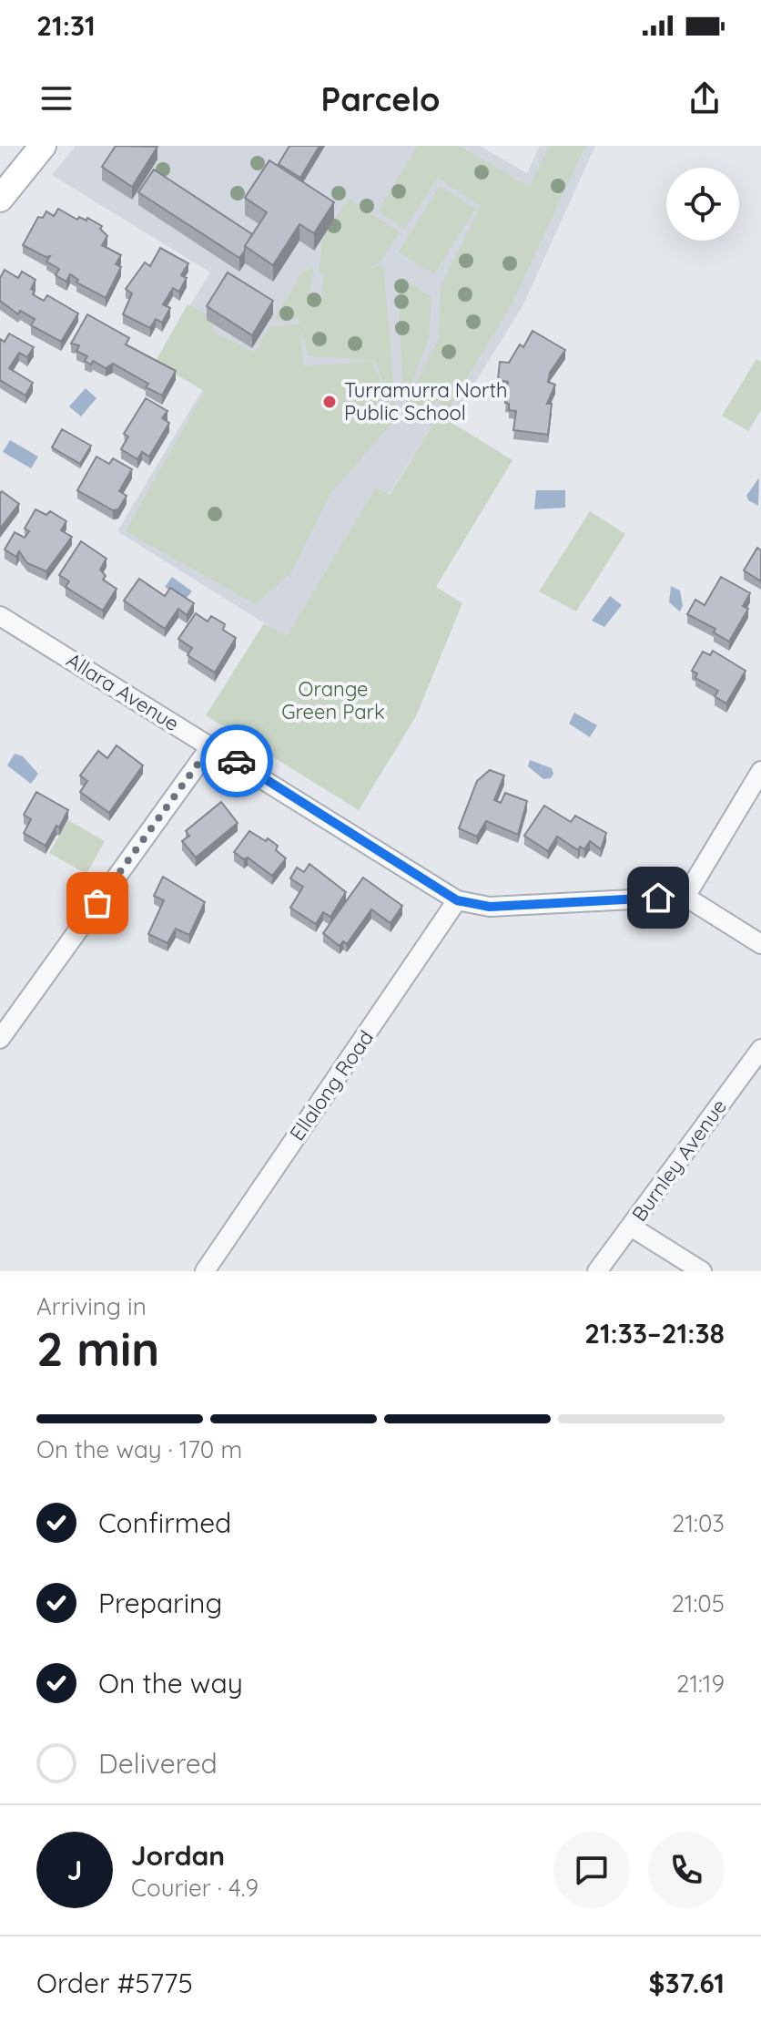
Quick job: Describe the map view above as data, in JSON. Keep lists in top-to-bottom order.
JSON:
{
  "streets": {
    "street": ["Allara Avenue", "Ellalong Road", "Burnley Avenue"]
  },
  "crossings": [
    ["Allara Avenue", "Ellalong Road"]
  ],
  "parks": ["Orange Green Park"],
  "places": ["Turramurra North Public School"],
  "page": {
    "status": "21:31",
    "header": "Parcelo",
    "heading": ["2 min", "Arriving in", "21:33–21:38"],
    "panel": [
      "Jordan",
      "Courier · 4.9",
      "Order #5775",
      "$37.61"
    ],
    "bar": "On the way · 170 m",
    "list": [
      ["Confirmed", "21:03"],
      ["Preparing", "21:05"],
      ["On the way", "21:19"],
      "Delivered"
    ],
    "round": "J"
  }
}
